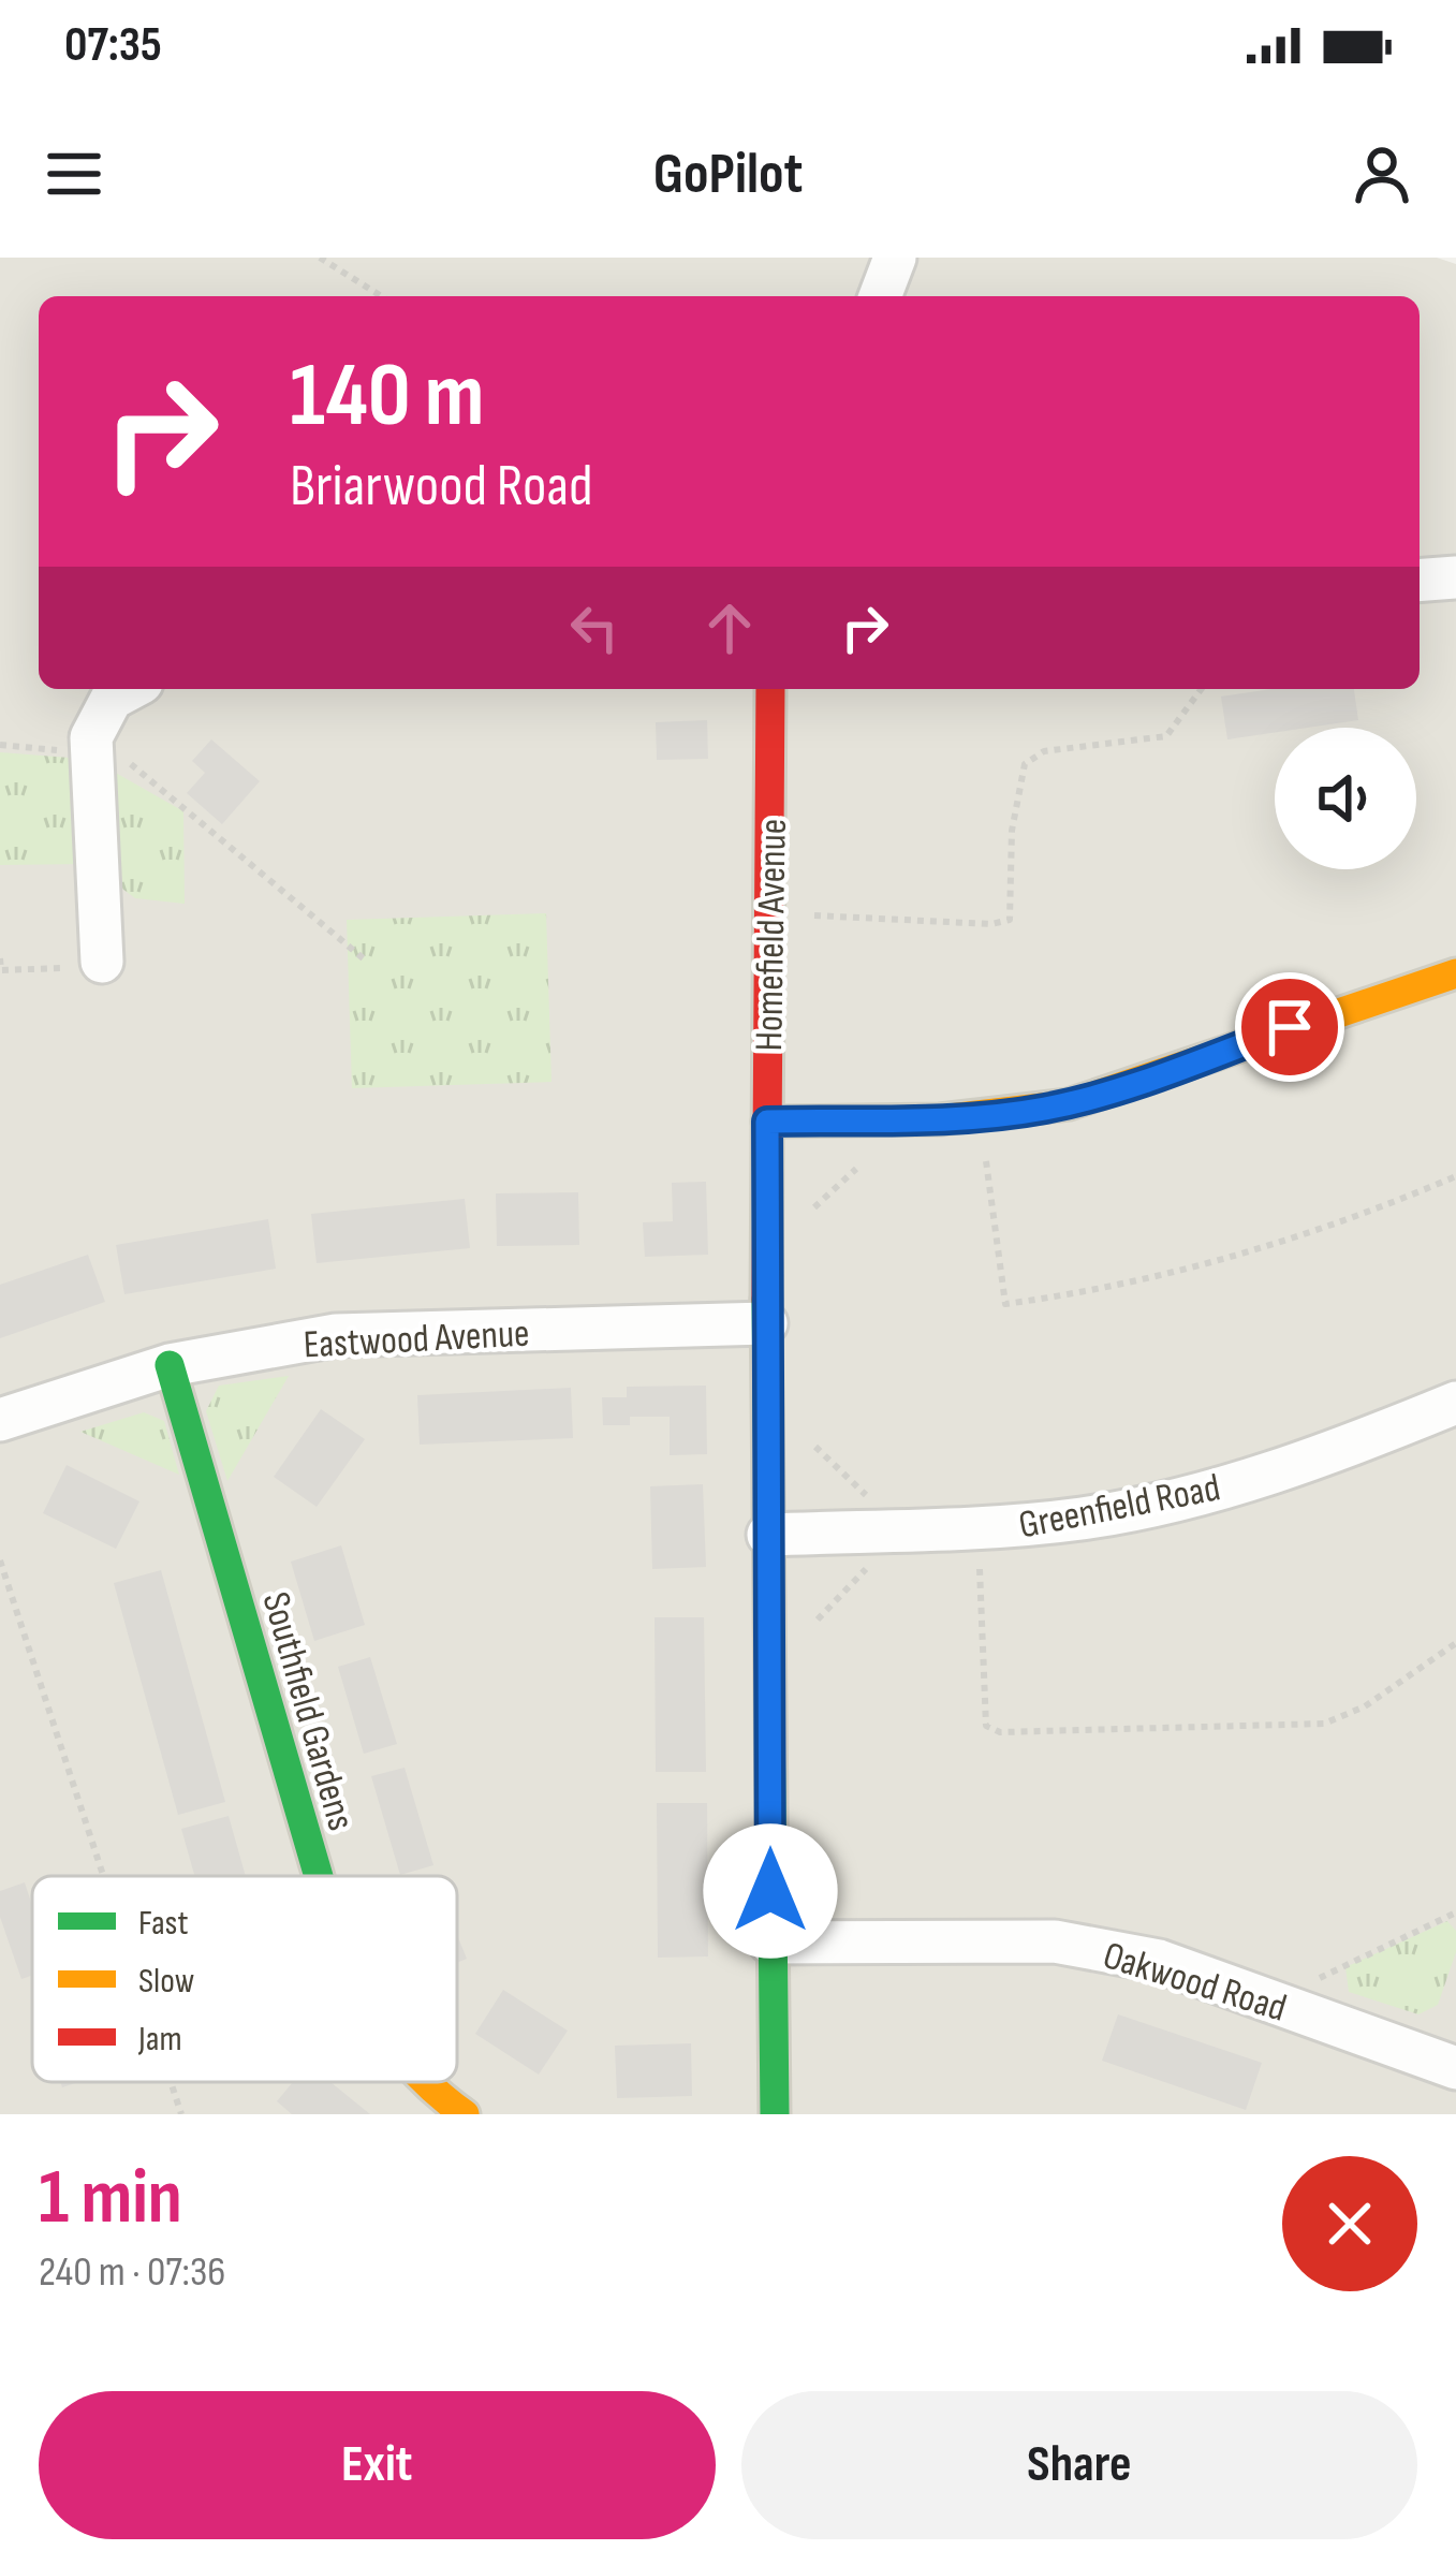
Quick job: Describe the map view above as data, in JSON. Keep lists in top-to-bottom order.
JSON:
{
  "streets": {
    "street": [
      "Homefield Avenue",
      "Eastwood Avenue",
      "Greenfield Road",
      "Southfield Gardens",
      "Oakwood Road"
    ]
  },
  "crossings": [
    ["Homefield Avenue", "Eastwood Avenue"],
    ["Homefield Avenue", "Greenfield Road"],
    ["Homefield Avenue", "Oakwood Road"],
    ["Eastwood Avenue", "Southfield Gardens"]
  ],
  "legend": ["Fast", "Slow", "Jam"],
  "page": {
    "status": "07:35",
    "header": "GoPilot",
    "turn": ["140 m", "Briarwood Road"],
    "heading": ["1 min", "240 m · 07:36"],
    "buttons": ["Exit", "Share"]
  }
}
